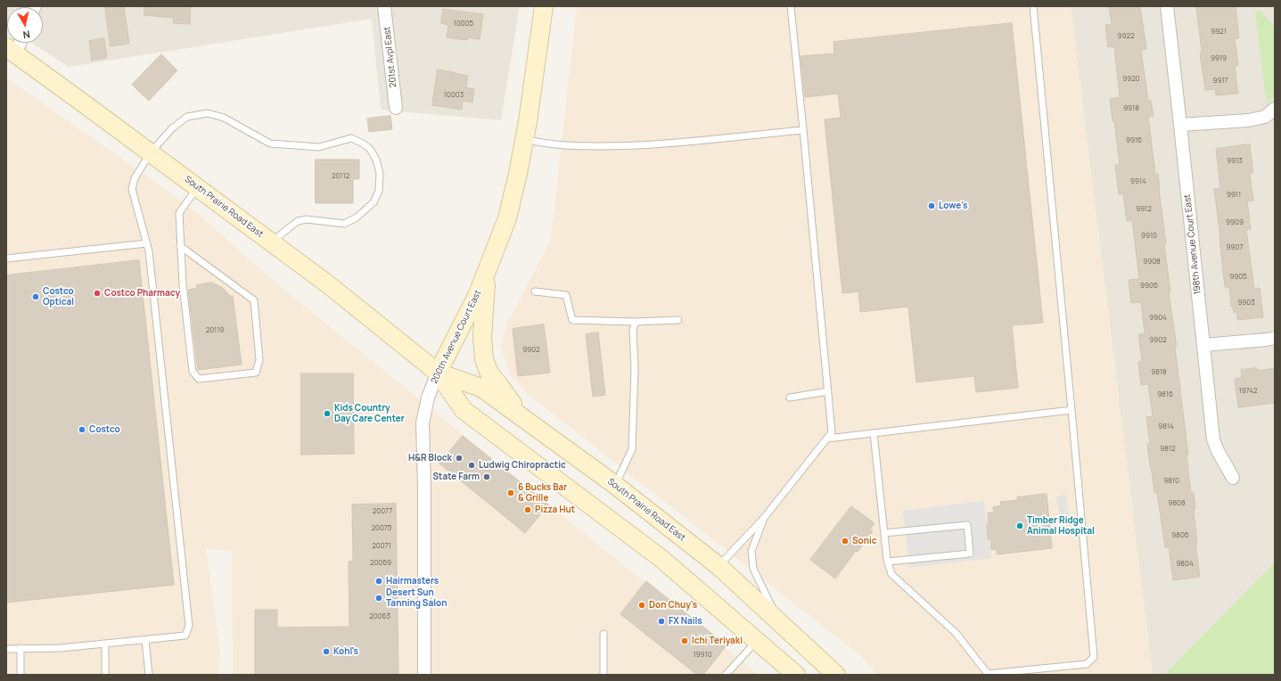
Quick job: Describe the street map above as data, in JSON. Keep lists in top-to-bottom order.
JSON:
{
  "streets": {
    "main road": ["South Prairie Road East", "200th Avenue Court East"],
    "street": ["201st Avpl East", "198th Avenue Court East"]
  },
  "crossings": [
    ["South Prairie Road East", "200th Avenue Court East"]
  ],
  "places": [
    "Lowe's",
    "Costco Pharmacy",
    "Costco Optical",
    "Kids Country Day Care Center",
    "Costco",
    "H&R Block",
    "Ludwig Chiropractic",
    "State Farm",
    "6 Bucks Bar & Grille",
    "Pizza Hut",
    "Timber Ridge Animal Hospital",
    "Sonic",
    "Hairmasters",
    "Desert Sun Tanning Salon",
    "Don Chuy's",
    "FX Nails",
    "Ichi Teriyaki",
    "Kohl's"
  ],
  "house_numbers": [
    "10005",
    "9921",
    "9922",
    "9919",
    "9920",
    "9917",
    "10003",
    "9918",
    "9916",
    "9913",
    "20112",
    "9914",
    "9911",
    "9912",
    "9909",
    "9910",
    "9907",
    "9908",
    "9905",
    "9906",
    "9903",
    "9904",
    "20119",
    "9902",
    "9902",
    "9818",
    "19742",
    "9816",
    "9814",
    "9812",
    "9810",
    "9808",
    "20077",
    "20075",
    "9806",
    "20071",
    "20069",
    "9804",
    "20063",
    "19910"
  ],
  "north": "bottom"
}
